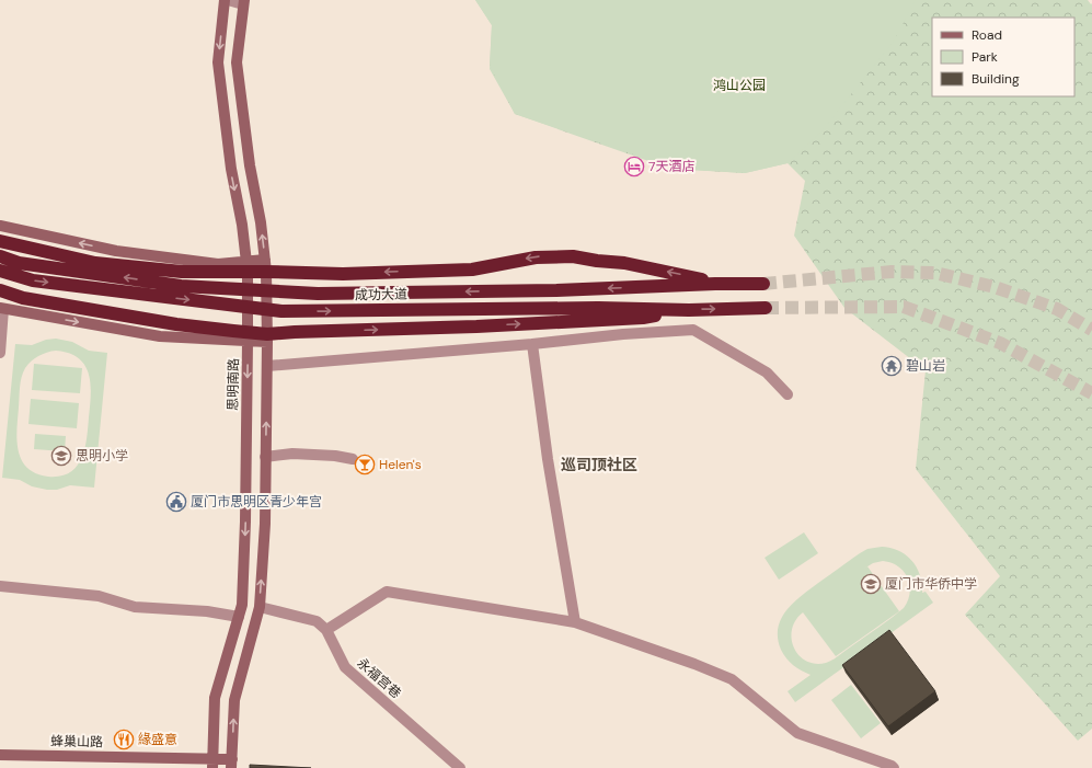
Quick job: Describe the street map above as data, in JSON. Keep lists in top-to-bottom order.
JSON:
{
  "streets": {
    "highway": ["成功大道"],
    "main road": ["思明南路", "蜂巢山路"],
    "street": ["永福宫巷"]
  },
  "crossings": [
    ["思明南路", "蜂巢山路"]
  ],
  "districts": ["巡司顶社区"],
  "parks": ["鸿山公园"],
  "places": {
    "hotel": ["7天酒店"],
    "temple": ["碧山岩"],
    "school or university": ["思明小学", "厦门市华侨中学"],
    "bar": ["Helen's"],
    "public building": ["厦门市思明区青少年宫"],
    "restaurant": ["緣盛意"]
  },
  "legend": ["Road", "Park", "Building"]
}
